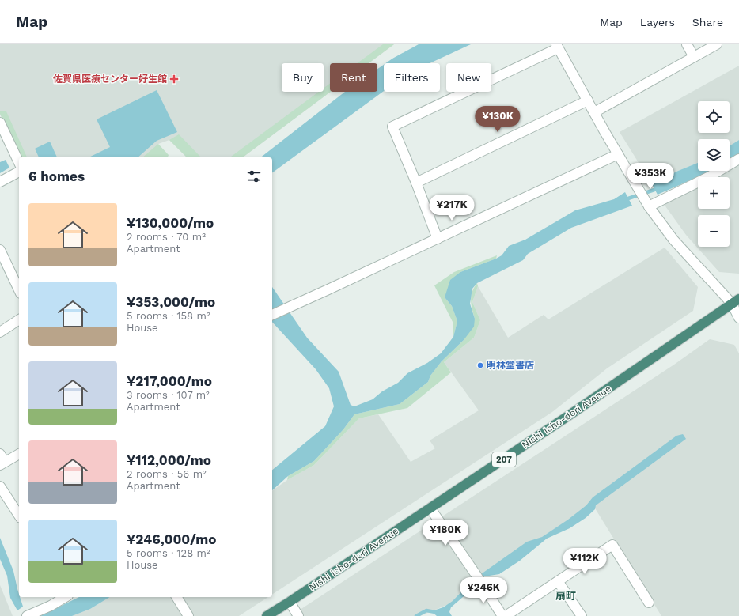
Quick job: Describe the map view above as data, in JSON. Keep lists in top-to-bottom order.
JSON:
{
  "streets": {
    "highway": ["Nishi Icho-dori Avenue", "207"]
  },
  "districts": ["扇町"],
  "places": {
    "health": ["佐賀県医療センター好生館"],
    "other": ["明林堂書店"]
  },
  "page": {
    "header": "Map",
    "nav": ["Map", "Layers", "Share"],
    "chip": [
      "Buy",
      "Rent",
      "Filters",
      "New"
    ],
    "map_buttons": ["+", "−"],
    "price": [
      "¥130K",
      "¥353K",
      "¥217K",
      "¥180K",
      "¥112K",
      "¥246K"
    ],
    "heading": "6 homes",
    "list": [
      {
        "name": "¥130,000/mo",
        "note": "2 rooms · 70 m² · Apartment"
      },
      {
        "name": "¥353,000/mo",
        "note": "5 rooms · 158 m² · House"
      },
      {
        "name": "¥217,000/mo",
        "note": "3 rooms · 107 m² · Apartment"
      },
      {
        "name": "¥112,000/mo",
        "note": "2 rooms · 56 m² · Apartment"
      },
      {
        "name": "¥246,000/mo",
        "note": "5 rooms · 128 m² · House"
      }
    ]
  }
}
